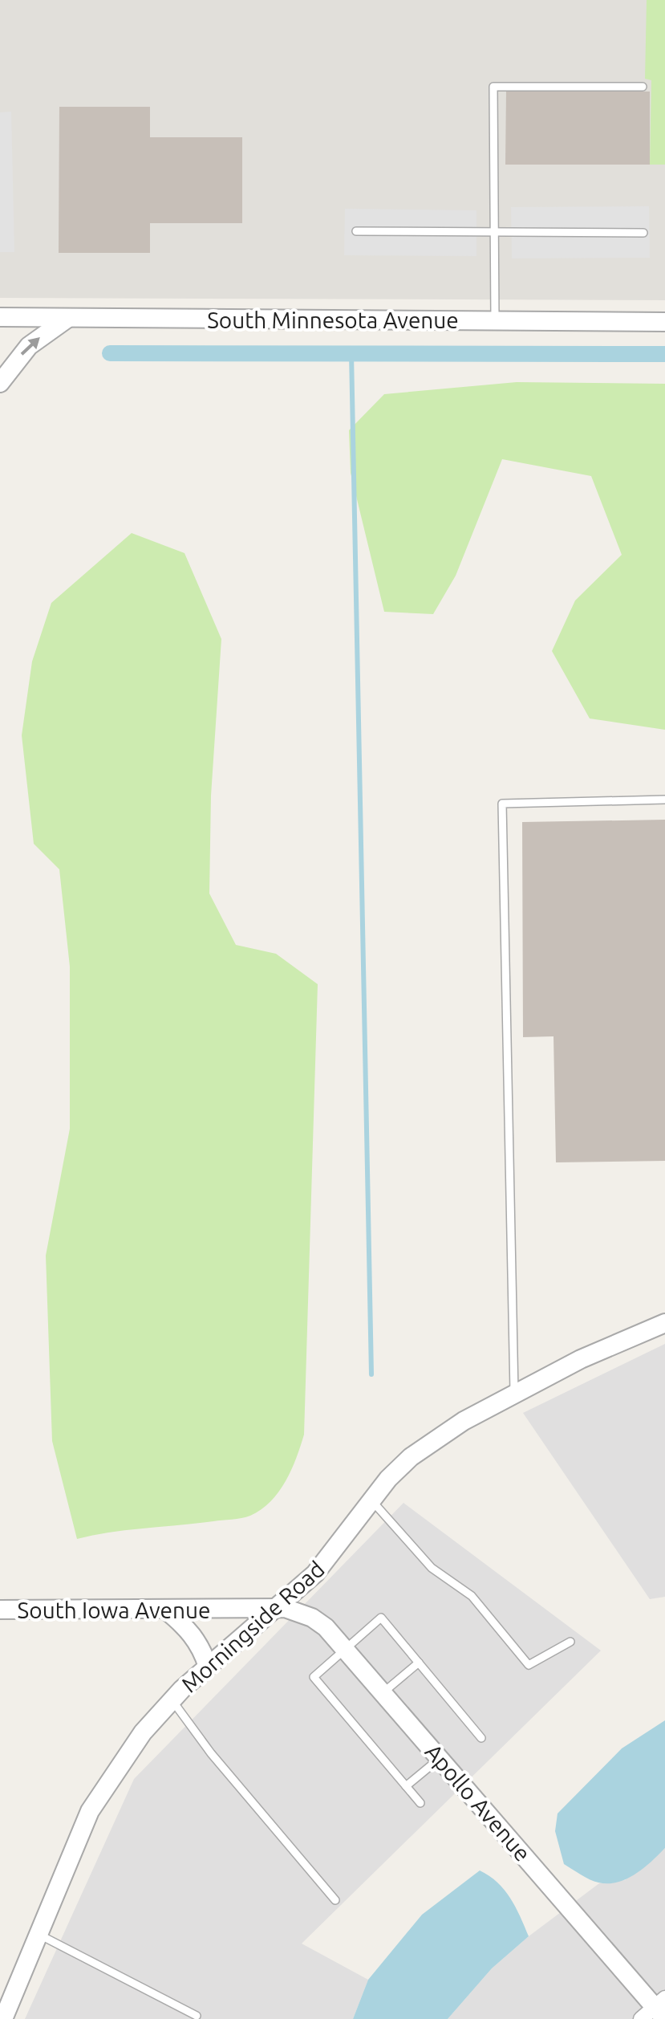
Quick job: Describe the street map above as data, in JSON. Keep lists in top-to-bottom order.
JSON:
{
  "streets": {
    "street": [
      "South Minnesota Avenue",
      "South Iowa Avenue",
      "Morningside Road",
      "Apollo Avenue"
    ]
  },
  "crossings": [
    ["South Iowa Avenue", "Morningside Road"],
    ["South Iowa Avenue", "Apollo Avenue"],
    ["Morningside Road", "Apollo Avenue"]
  ]
}
